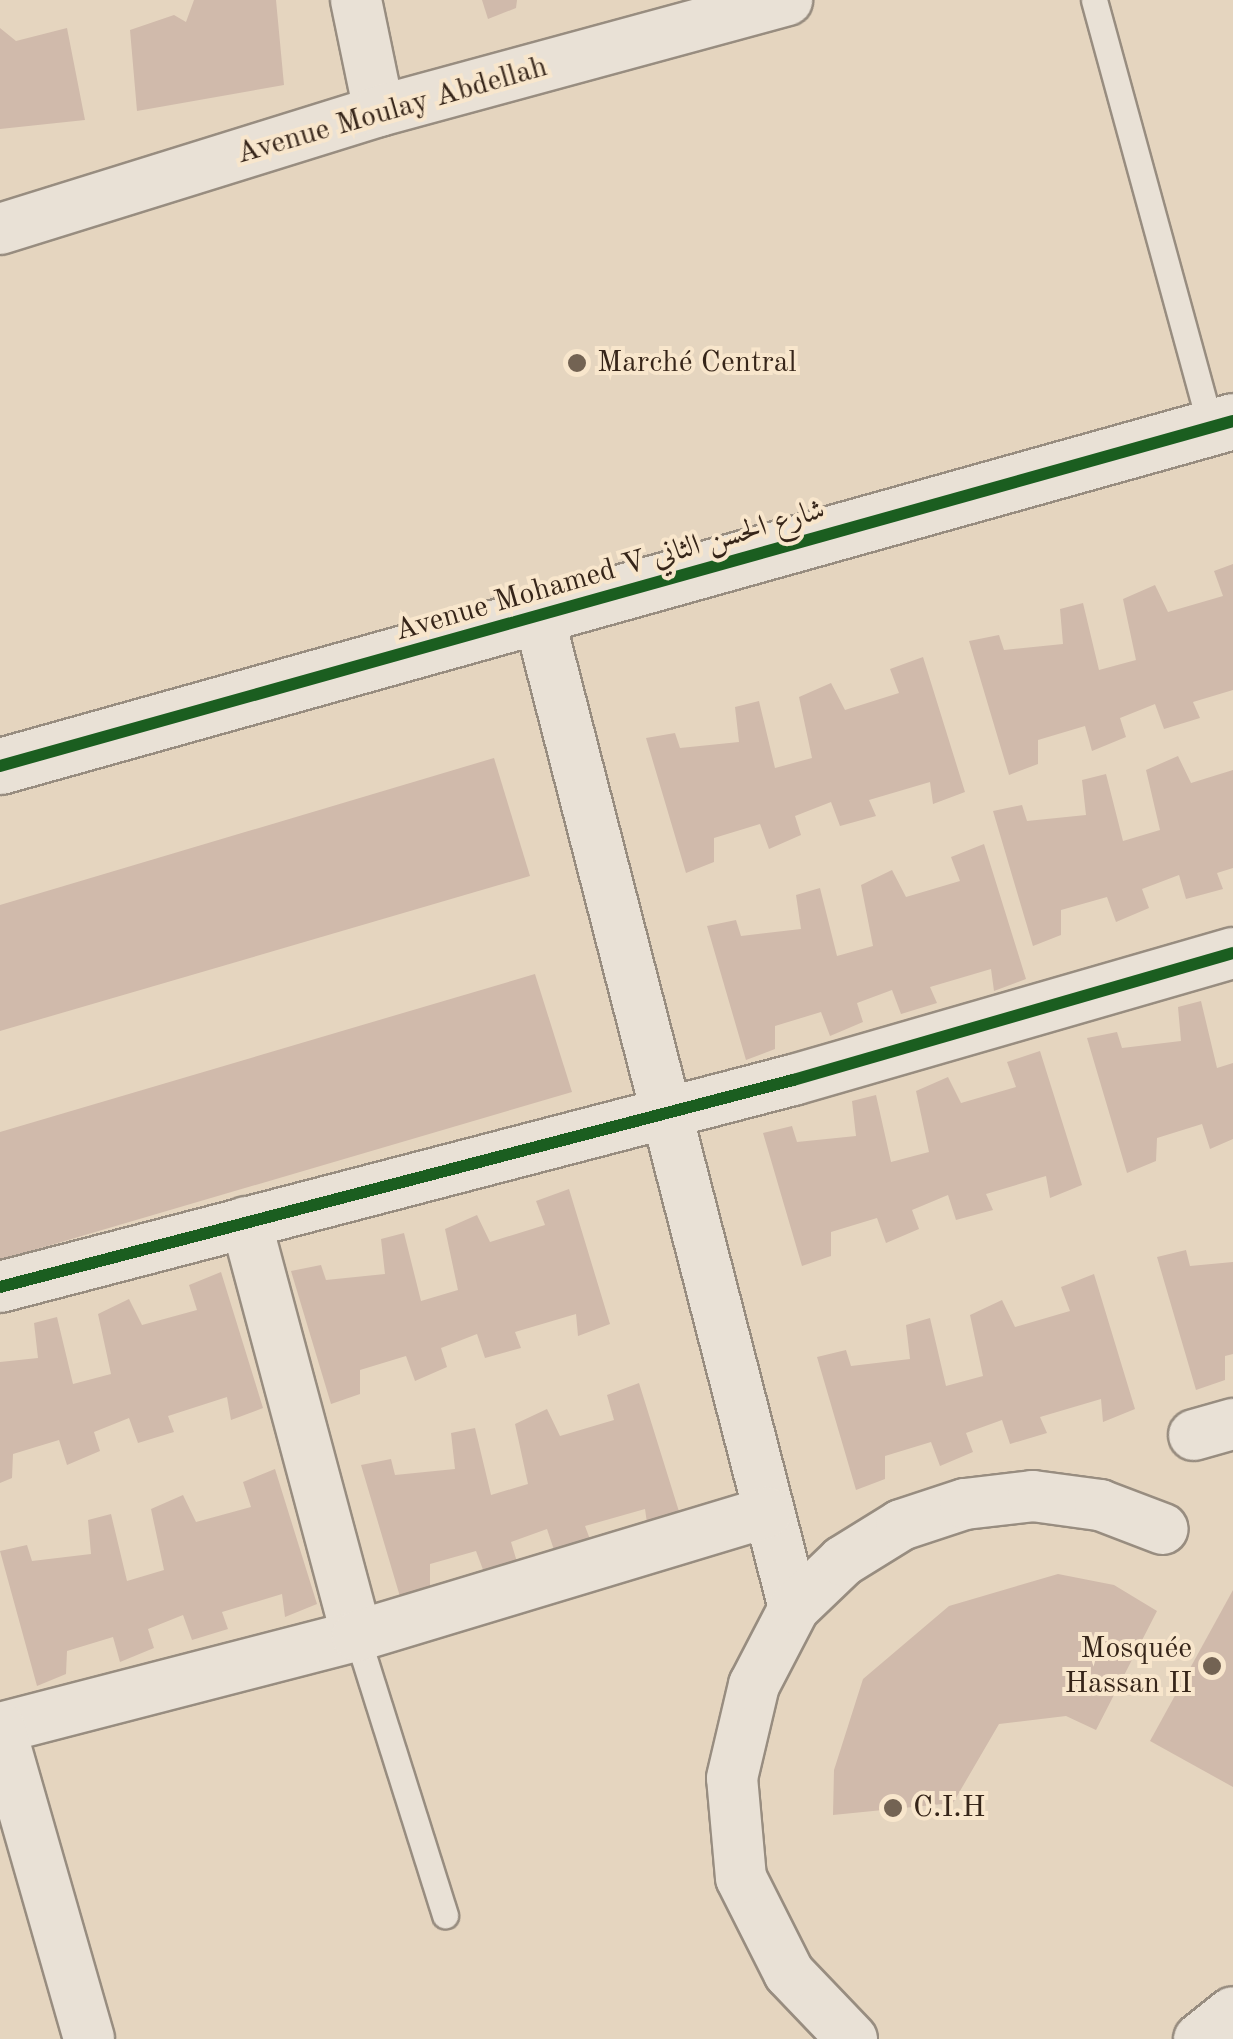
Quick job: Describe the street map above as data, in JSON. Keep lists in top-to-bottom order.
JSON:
{
  "streets": {
    "street": ["Avenue Moulay Abdellah", "Avenue Mohamed V شارع الحسن الثاني"]
  },
  "places": ["Marché Central", "Mosquée Hassan II", "C.I.H"]
}
